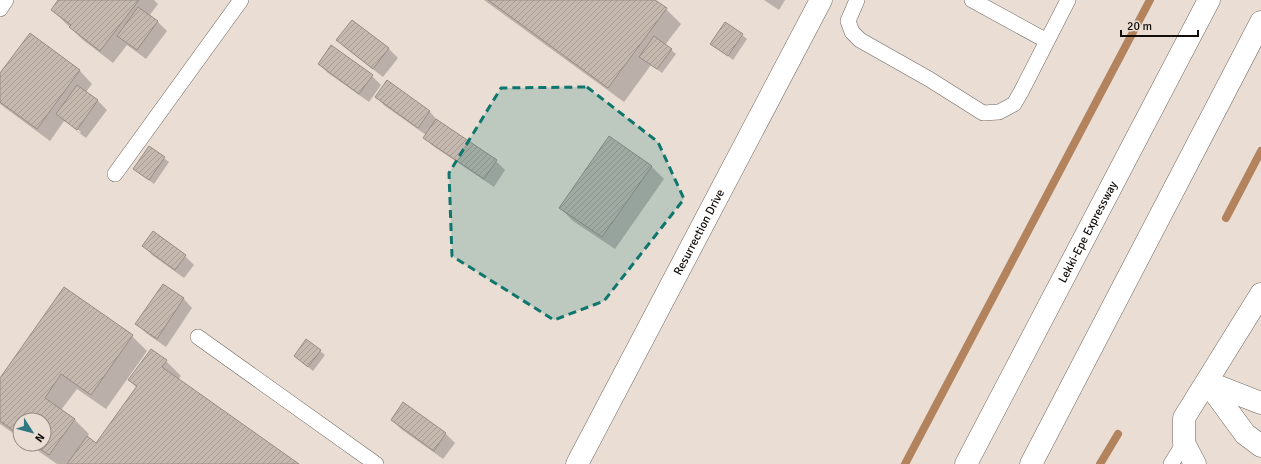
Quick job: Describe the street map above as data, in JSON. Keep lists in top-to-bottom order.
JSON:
{
  "streets": {
    "main road": ["Resurrection Drive", "Lekki-Epe Expressway"]
  },
  "scale_bar": "20 m",
  "north": "bottom right"
}
